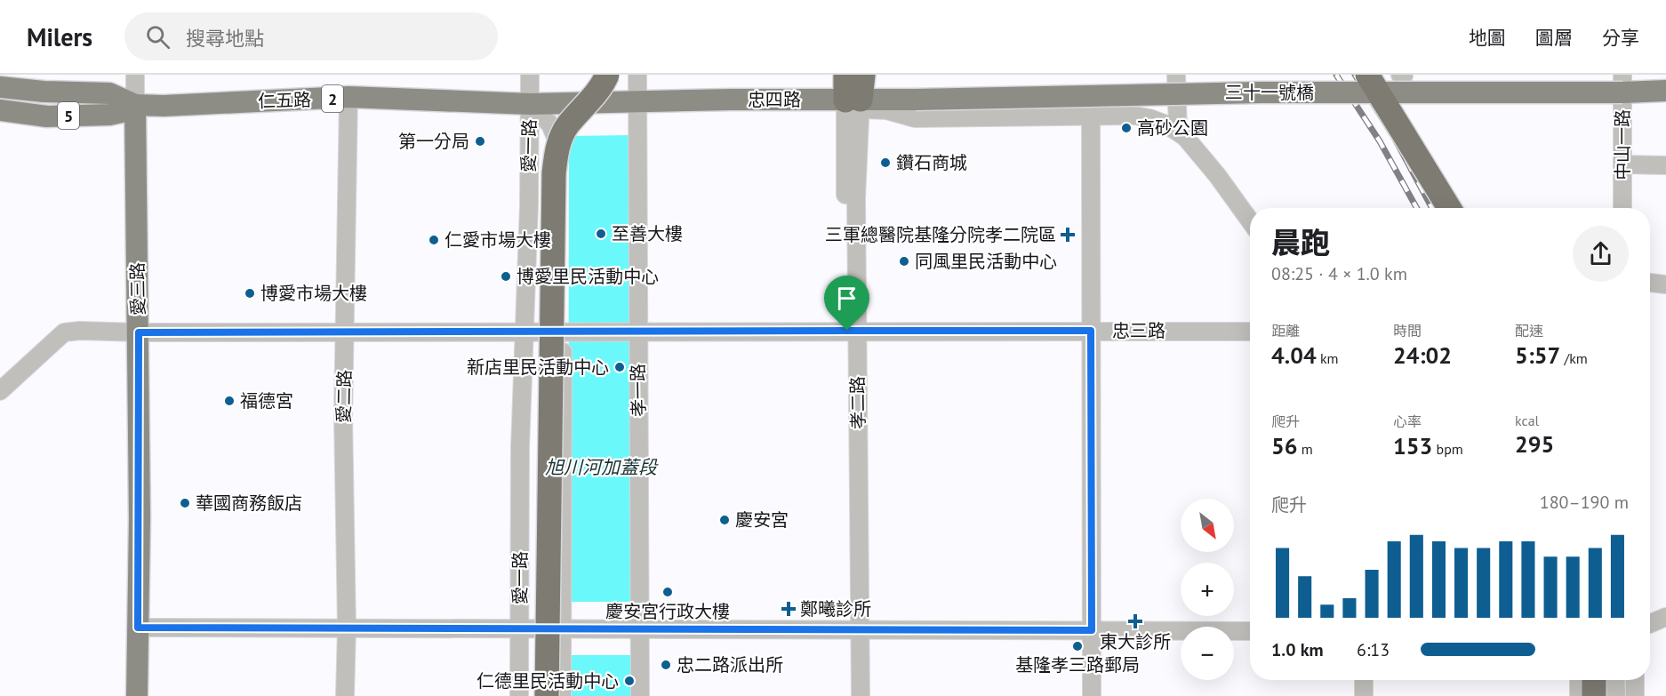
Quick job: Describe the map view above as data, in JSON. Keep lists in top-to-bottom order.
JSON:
{
  "streets": {
    "main road": [
      "三十一號橋",
      "2",
      "忠四路",
      "仁五路",
      "5",
      "愛三路"
    ],
    "street": [
      "中山一路",
      "愛一路",
      "忠三路",
      "孝一路",
      "愛二路",
      "孝二路"
    ]
  },
  "crossings": [
    ["三十一號橋", "2"],
    ["三十一號橋", "忠四路"],
    ["三十一號橋", "中山一路"],
    ["2", "忠四路"],
    ["2", "仁五路"],
    ["2", "中山一路"],
    ["2", "愛一路"],
    ["2", "孝一路"],
    ["忠四路", "孝一路"],
    ["忠四路", "孝二路"],
    ["仁五路", "5"],
    ["仁五路", "愛一路"],
    ["仁五路", "愛三路"],
    ["仁五路", "愛二路"],
    ["5", "愛三路"],
    ["愛一路", "忠三路"],
    ["愛三路", "忠三路"],
    ["忠三路", "孝一路"],
    ["忠三路", "愛二路"],
    ["忠三路", "孝二路"]
  ],
  "water": ["旭川河加蓋段"],
  "places": {
    "other": [
      "高砂公園",
      "第一分局",
      "鑽石商城",
      "至善大樓",
      "仁愛市場大樓",
      "同風里民活動中心",
      "博愛里民活動中心",
      "博愛市場大樓",
      "新店里民活動中心",
      "福德宮",
      "華國商務飯店",
      "慶安宮",
      "慶安宮行政大樓",
      "基隆孝三路郵局",
      "忠二路派出所",
      "仁德里民活動中心"
    ],
    "health": ["三軍總醫院基隆分院孝二院區", "鄭曦診所", "東大診所"]
  },
  "north": "bottom right",
  "page": {
    "header": "Milers",
    "search": "搜尋地點",
    "nav": ["地圖", "圖層", "分享"],
    "heading": ["晨跑", "08:25 · 4 × 1.0 km"],
    "stats": [
      ["距離", "4.04 km"],
      ["時間", "24:02"],
      ["配速", "5:57 /km"],
      ["爬升", "56 m"],
      ["心率", "153 bpm"],
      ["kcal", "295"]
    ],
    "chart": ["爬升", "180–190 m"],
    "map_buttons": ["+", "−"],
    "list": [
      {
        "name": "1.0 km",
        "note": "6:13"
      }
    ]
  }
}
